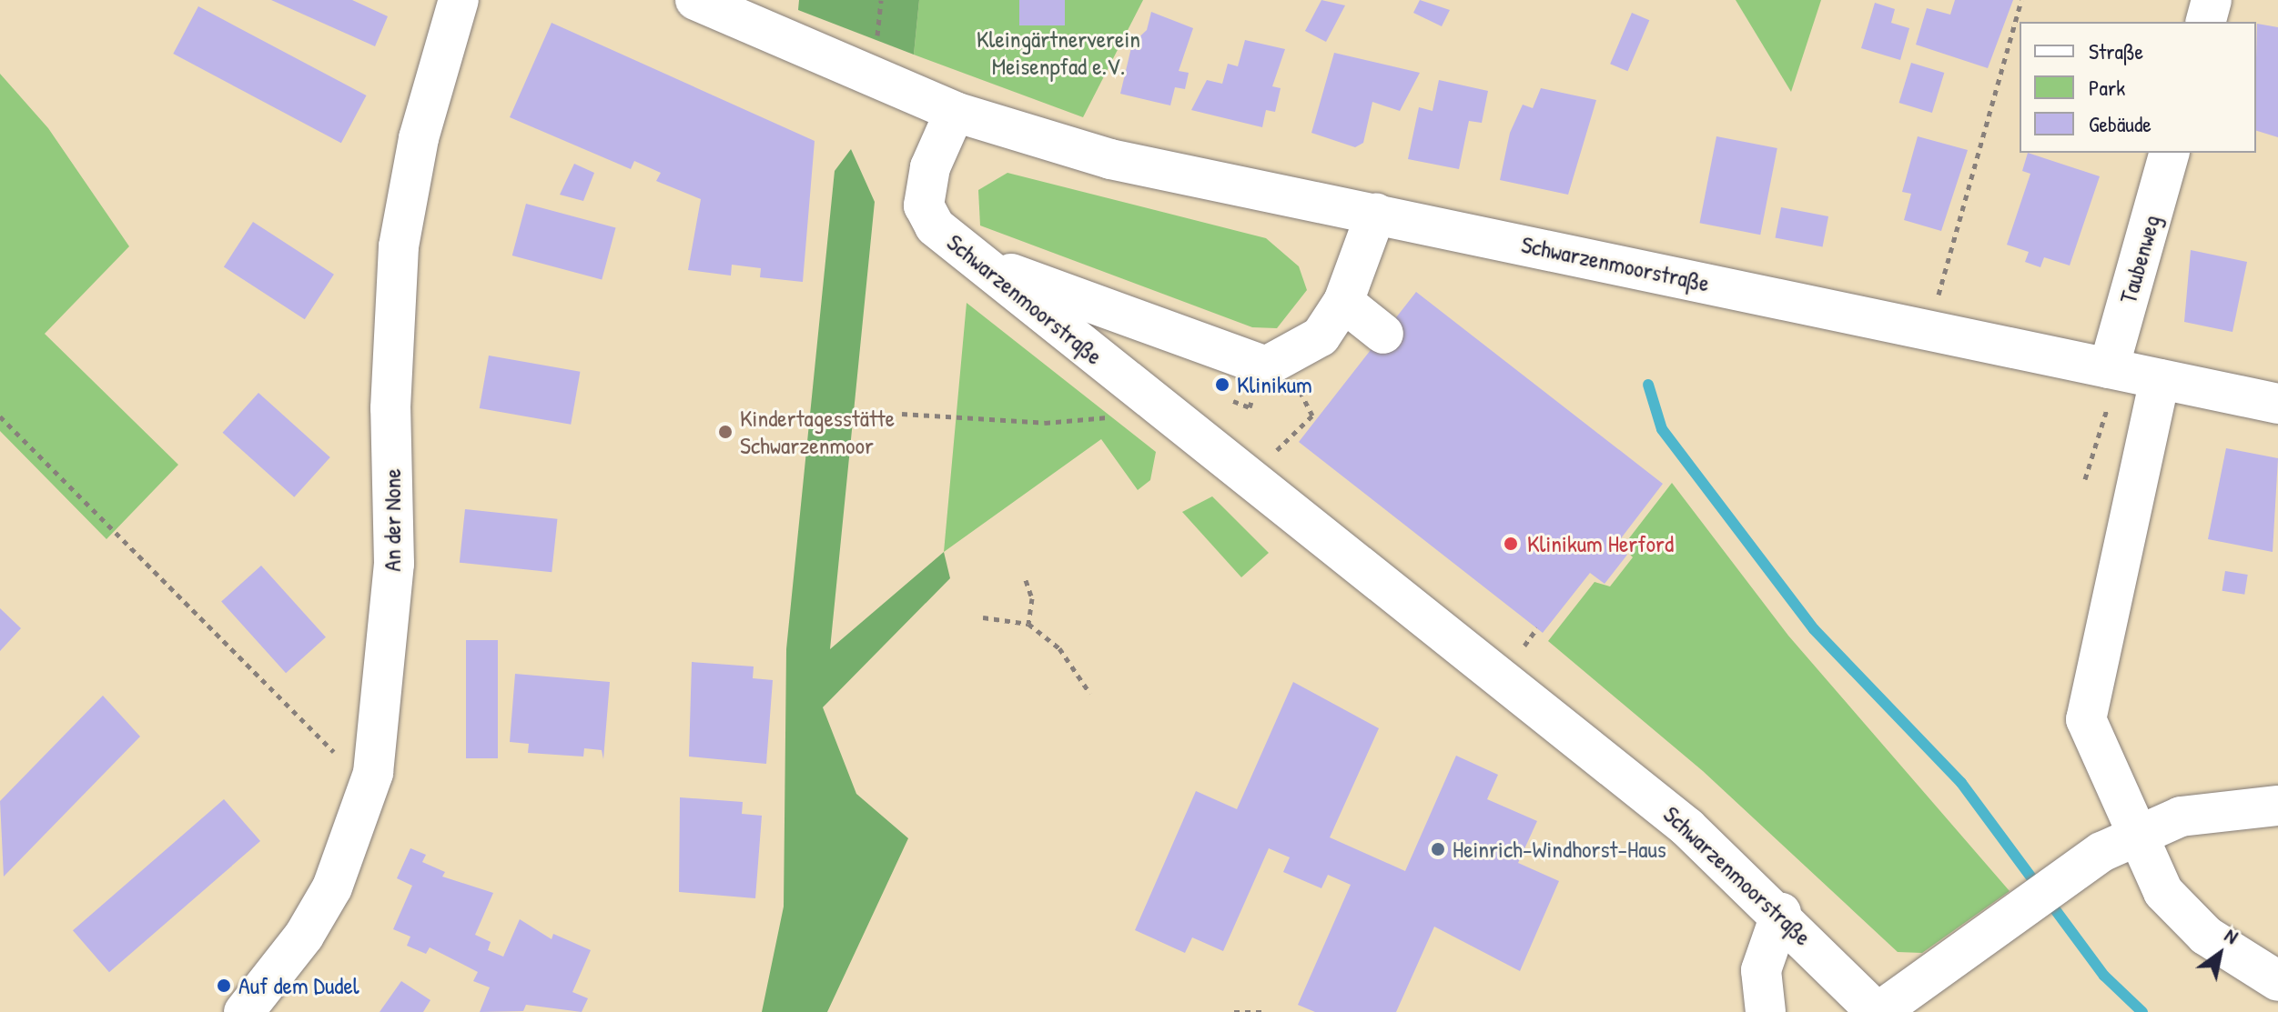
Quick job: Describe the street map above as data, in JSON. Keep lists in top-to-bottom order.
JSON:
{
  "streets": {
    "street": ["Taubenweg", "Schwarzenmoorstraße", "An der None"]
  },
  "crossings": [
    ["Taubenweg", "Schwarzenmoorstraße"]
  ],
  "parks": ["Kleingärtnerverein Meisenpfad e.V."],
  "places": [
    "Klinikum",
    "Kindertagesstätte Schwarzenmoor",
    "Klinikum Herford",
    "Heinrich-Windhorst-Haus",
    "Auf dem Dudel"
  ],
  "legend": ["Straße", "Park", "Gebäude"],
  "north": "top right"
}
